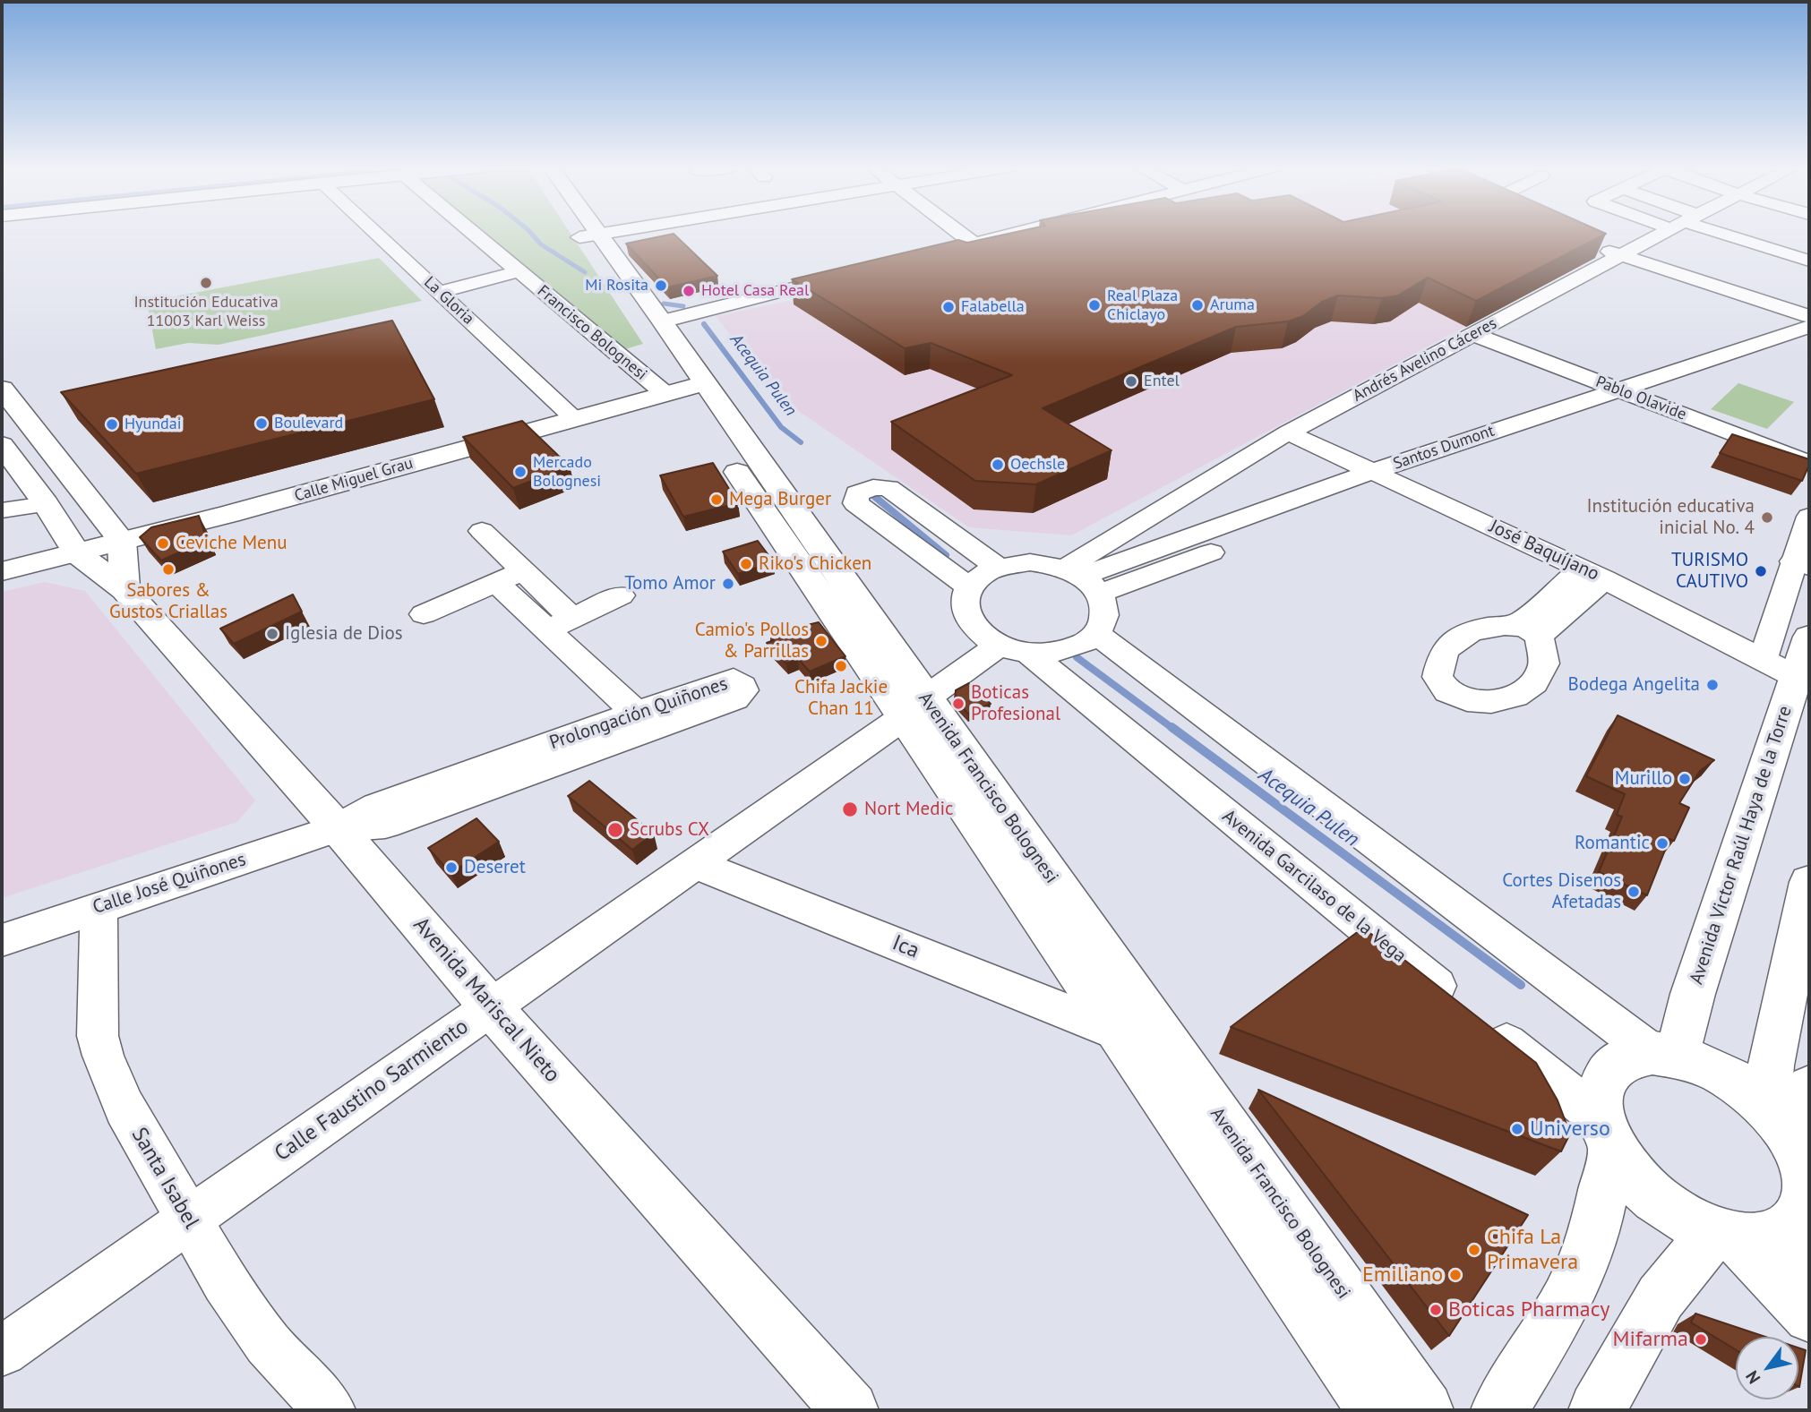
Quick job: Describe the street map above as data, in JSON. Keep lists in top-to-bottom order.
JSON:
{
  "streets": {
    "main road": [
      "Calle Miguel Grau",
      "Avenida Francisco Bolognesi",
      "Avenida Victor Raúl Haya de la Torre",
      "Avenida Mariscal Nieto"
    ],
    "street": [
      "La Gloria",
      "Francisco Bolognesi",
      "Andrés Avelino Cáceres",
      "Pablo Olavide",
      "Santos Dumont",
      "José Baquíjano",
      "Prolongación Quiñones",
      "Calle José Quiñones",
      "Avenida Garcilaso de la Vega",
      "Ica",
      "Calle Faustino Sarmiento",
      "Santa Isabel"
    ]
  },
  "crossings": [
    ["La Gloria", "Calle Miguel Grau"],
    ["Francisco Bolognesi", "Calle Miguel Grau"],
    ["Francisco Bolognesi", "Avenida Francisco Bolognesi"],
    ["Andrés Avelino Cáceres", "Pablo Olavide"],
    ["Andrés Avelino Cáceres", "Santos Dumont"],
    ["Andrés Avelino Cáceres", "José Baquíjano"],
    ["Andrés Avelino Cáceres", "Avenida Garcilaso de la Vega"],
    ["Andrés Avelino Cáceres", "Calle Faustino Sarmiento"],
    ["Pablo Olavide", "Santos Dumont"],
    ["Santos Dumont", "José Baquíjano"],
    ["Santos Dumont", "Avenida Garcilaso de la Vega"],
    ["Santos Dumont", "Calle Faustino Sarmiento"],
    ["Calle Miguel Grau", "Avenida Francisco Bolognesi"],
    ["Calle Miguel Grau", "Avenida Mariscal Nieto"],
    ["José Baquíjano", "Avenida Victor Raúl Haya de la Torre"],
    ["Prolongación Quiñones", "Calle José Quiñones"],
    ["Prolongación Quiñones", "Avenida Mariscal Nieto"],
    ["Avenida Francisco Bolognesi", "Ica"],
    ["Avenida Francisco Bolognesi", "Calle Faustino Sarmiento"],
    ["Avenida Victor Raúl Haya de la Torre", "Avenida Garcilaso de la Vega"],
    ["Calle José Quiñones", "Avenida Mariscal Nieto"],
    ["Calle José Quiñones", "Santa Isabel"],
    ["Avenida Garcilaso de la Vega", "Calle Faustino Sarmiento"],
    ["Ica", "Calle Faustino Sarmiento"],
    ["Avenida Mariscal Nieto", "Calle Faustino Sarmiento"],
    ["Calle Faustino Sarmiento", "Santa Isabel"]
  ],
  "water": ["Acequia Pulen"],
  "places": [
    "Institución Educativa 11003 Karl Weiss",
    "Mi Rosita",
    "Hotel Casa Real",
    "Real Plaza Chiclayo",
    "Aruma",
    "Falabella",
    "Entel",
    "Boulevard",
    "Hyundai",
    "Oechsle",
    "Mercado Bolognesi",
    "Mega Burger",
    "Institución educativa inicial No. 4",
    "Ceviche Menu",
    "Riko's Chicken",
    "Sabores & Gustos Criallas",
    "TURISMO CAUTIVO",
    "Tomo Amor",
    "Iglesia de Dios",
    "Camio's Pollos & Parrillas",
    "Chifa Jackie Chan 11",
    "Bodega Angelita",
    "Boticas Profesional",
    "Murillo",
    "Nort Medic",
    "Scrubs CX",
    "Romantic",
    "Deseret",
    "Cortes Disenos Afetadas",
    "Universo",
    "Chifa La Primavera",
    "Emiliano",
    "Boticas Pharmacy",
    "Mifarma"
  ],
  "north": "bottom left"
}
